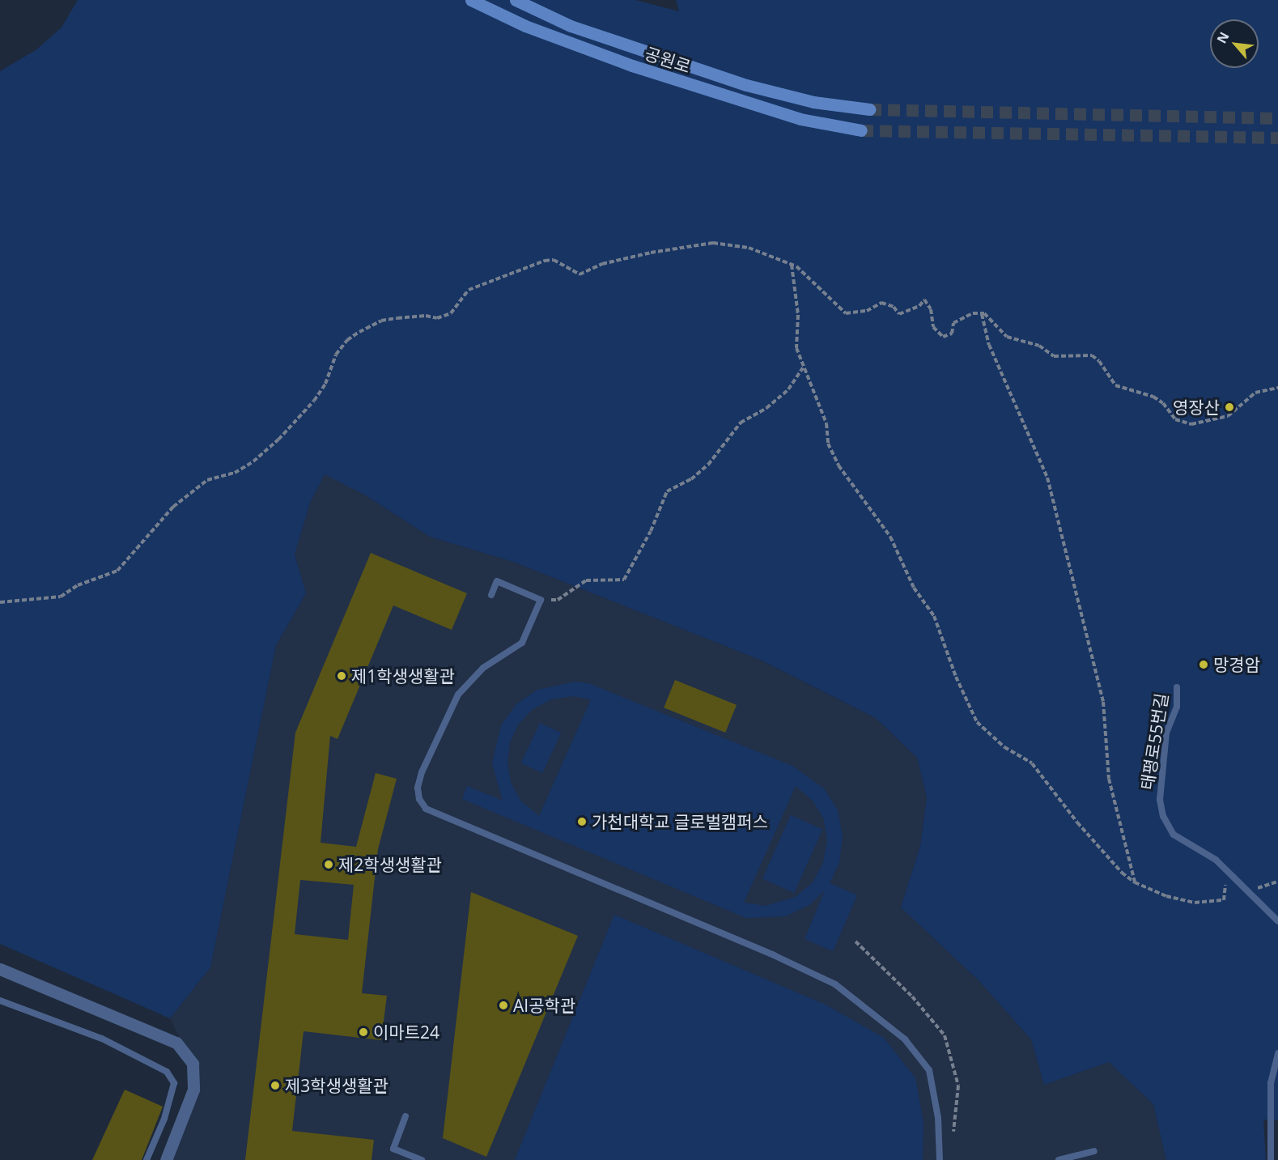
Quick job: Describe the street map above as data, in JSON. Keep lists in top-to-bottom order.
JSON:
{
  "streets": {
    "main road": ["공원로"],
    "lane": ["태평로55번길"]
  },
  "places": [
    "영장산",
    "망경암",
    "제1학생생활관",
    "가천대학교 글로벌캠퍼스",
    "제2학생생활관",
    "AI공학관",
    "이마트24",
    "제3학생생활관"
  ],
  "north": "top left"
}
